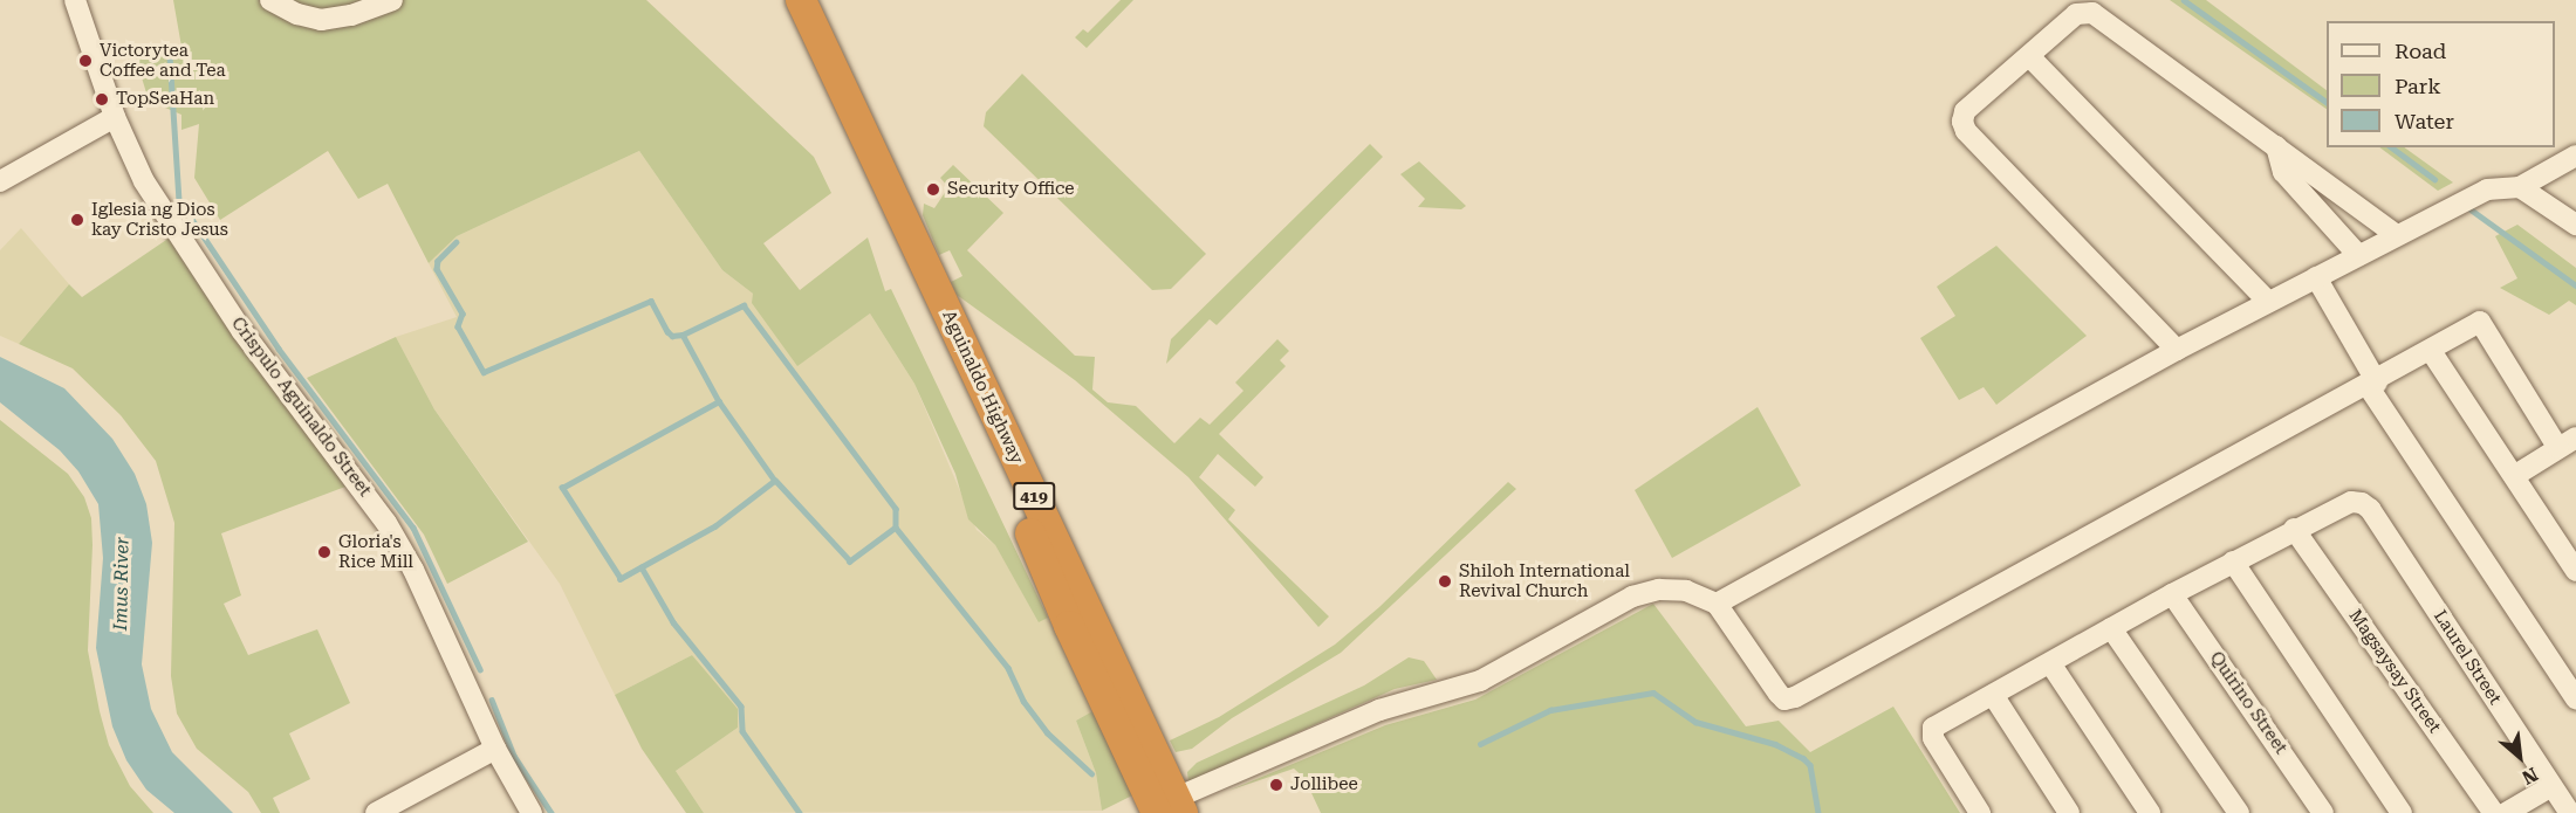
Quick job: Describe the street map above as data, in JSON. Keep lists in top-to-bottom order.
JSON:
{
  "streets": {
    "highway": ["Aguinaldo Highway", "419"],
    "street": [
      "Crispulo Aguinaldo Street",
      "Laurel Street",
      "Magsaysay Street",
      "Quirino Street"
    ]
  },
  "crossings": [
    ["Laurel Street", "Magsaysay Street"]
  ],
  "water": ["Imus River"],
  "places": [
    "Victorytea Coffee and Tea",
    "TopSeaHan",
    "Security Office",
    "Iglesia ng Dios kay Cristo Jesus",
    "Gloria's Rice Mill",
    "Shiloh International Revival Church",
    "Jollibee"
  ],
  "legend": ["Road", "Park", "Water"],
  "north": "bottom right"
}
